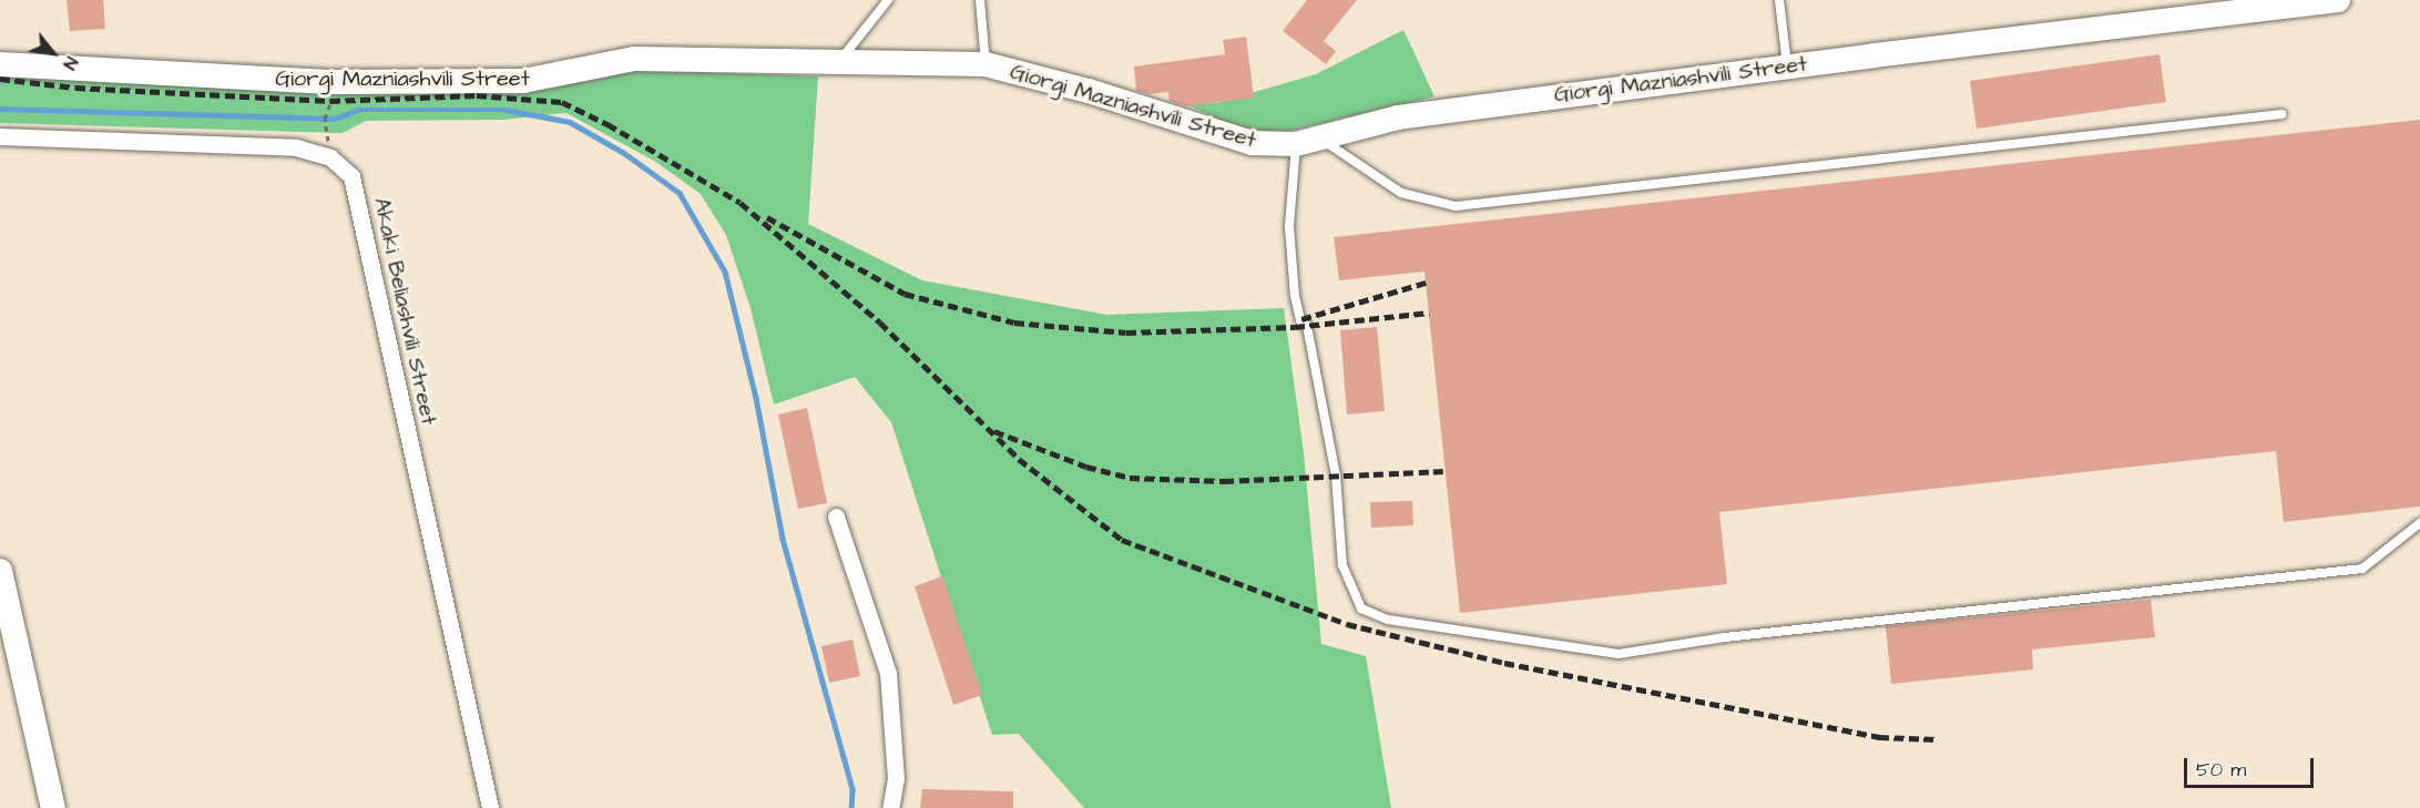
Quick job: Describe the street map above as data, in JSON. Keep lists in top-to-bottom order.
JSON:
{
  "streets": {
    "street": ["Giorgi Mazniashvili Street", "Akaki Beliashvili Street"]
  },
  "scale_bar": "50 m",
  "north": "bottom right"
}
